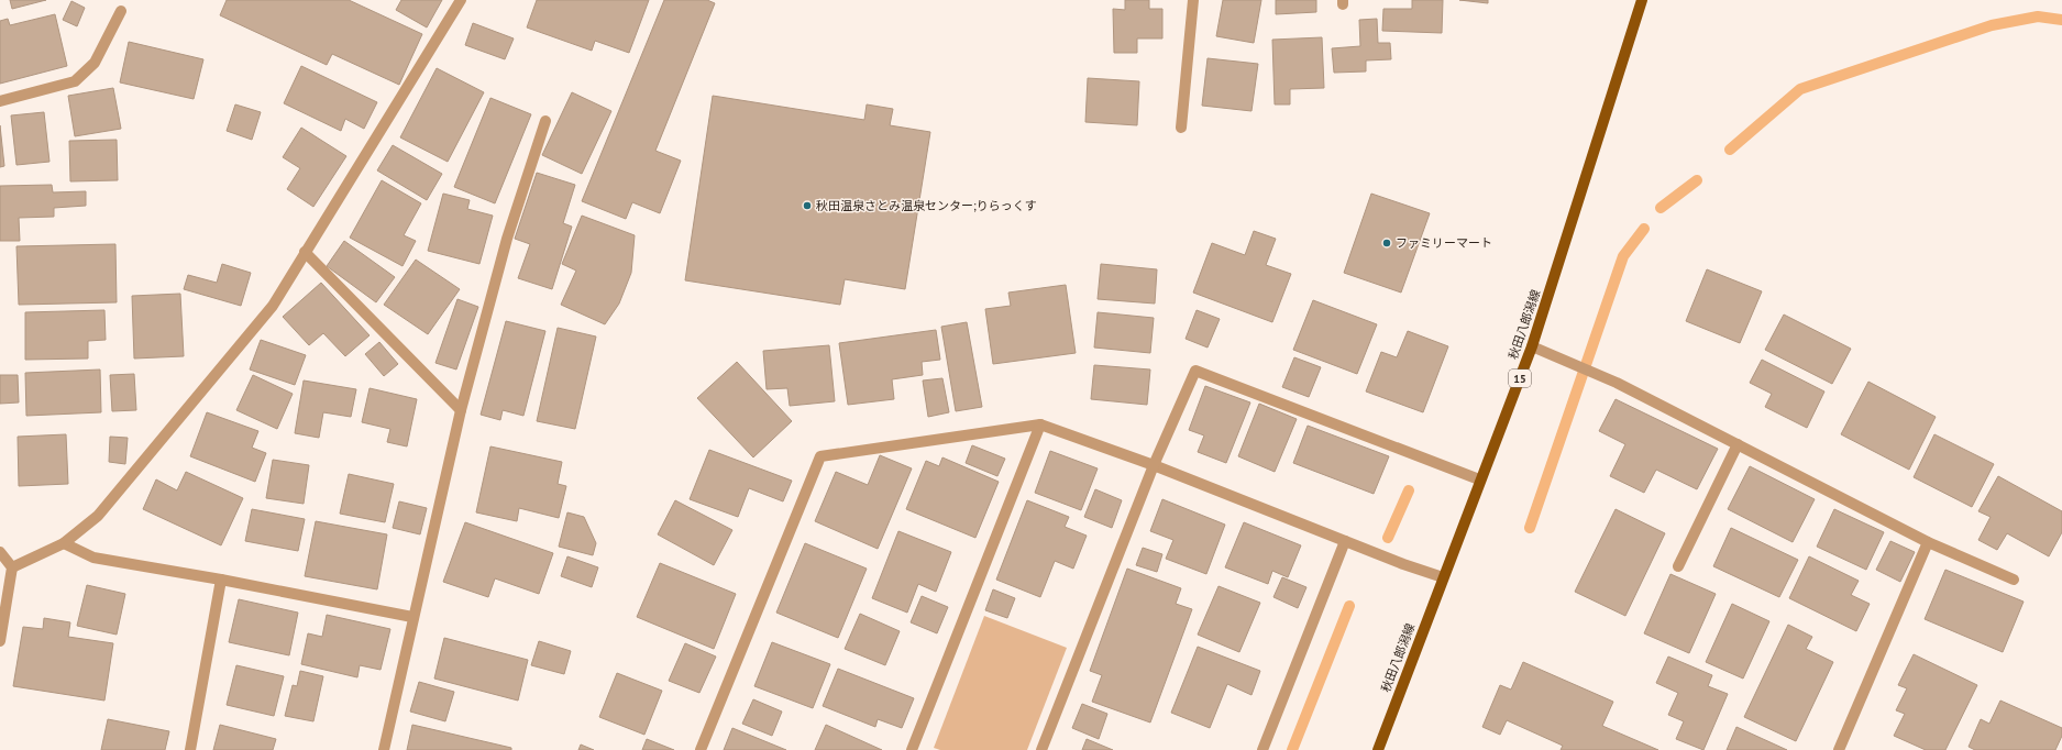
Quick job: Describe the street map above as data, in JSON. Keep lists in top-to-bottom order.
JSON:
{
  "streets": {
    "main road": ["秋田八郎潟線", "15"]
  },
  "places": ["秋田温泉さとみ温泉センター;りらっくす", "ファミリーマート"]
}
